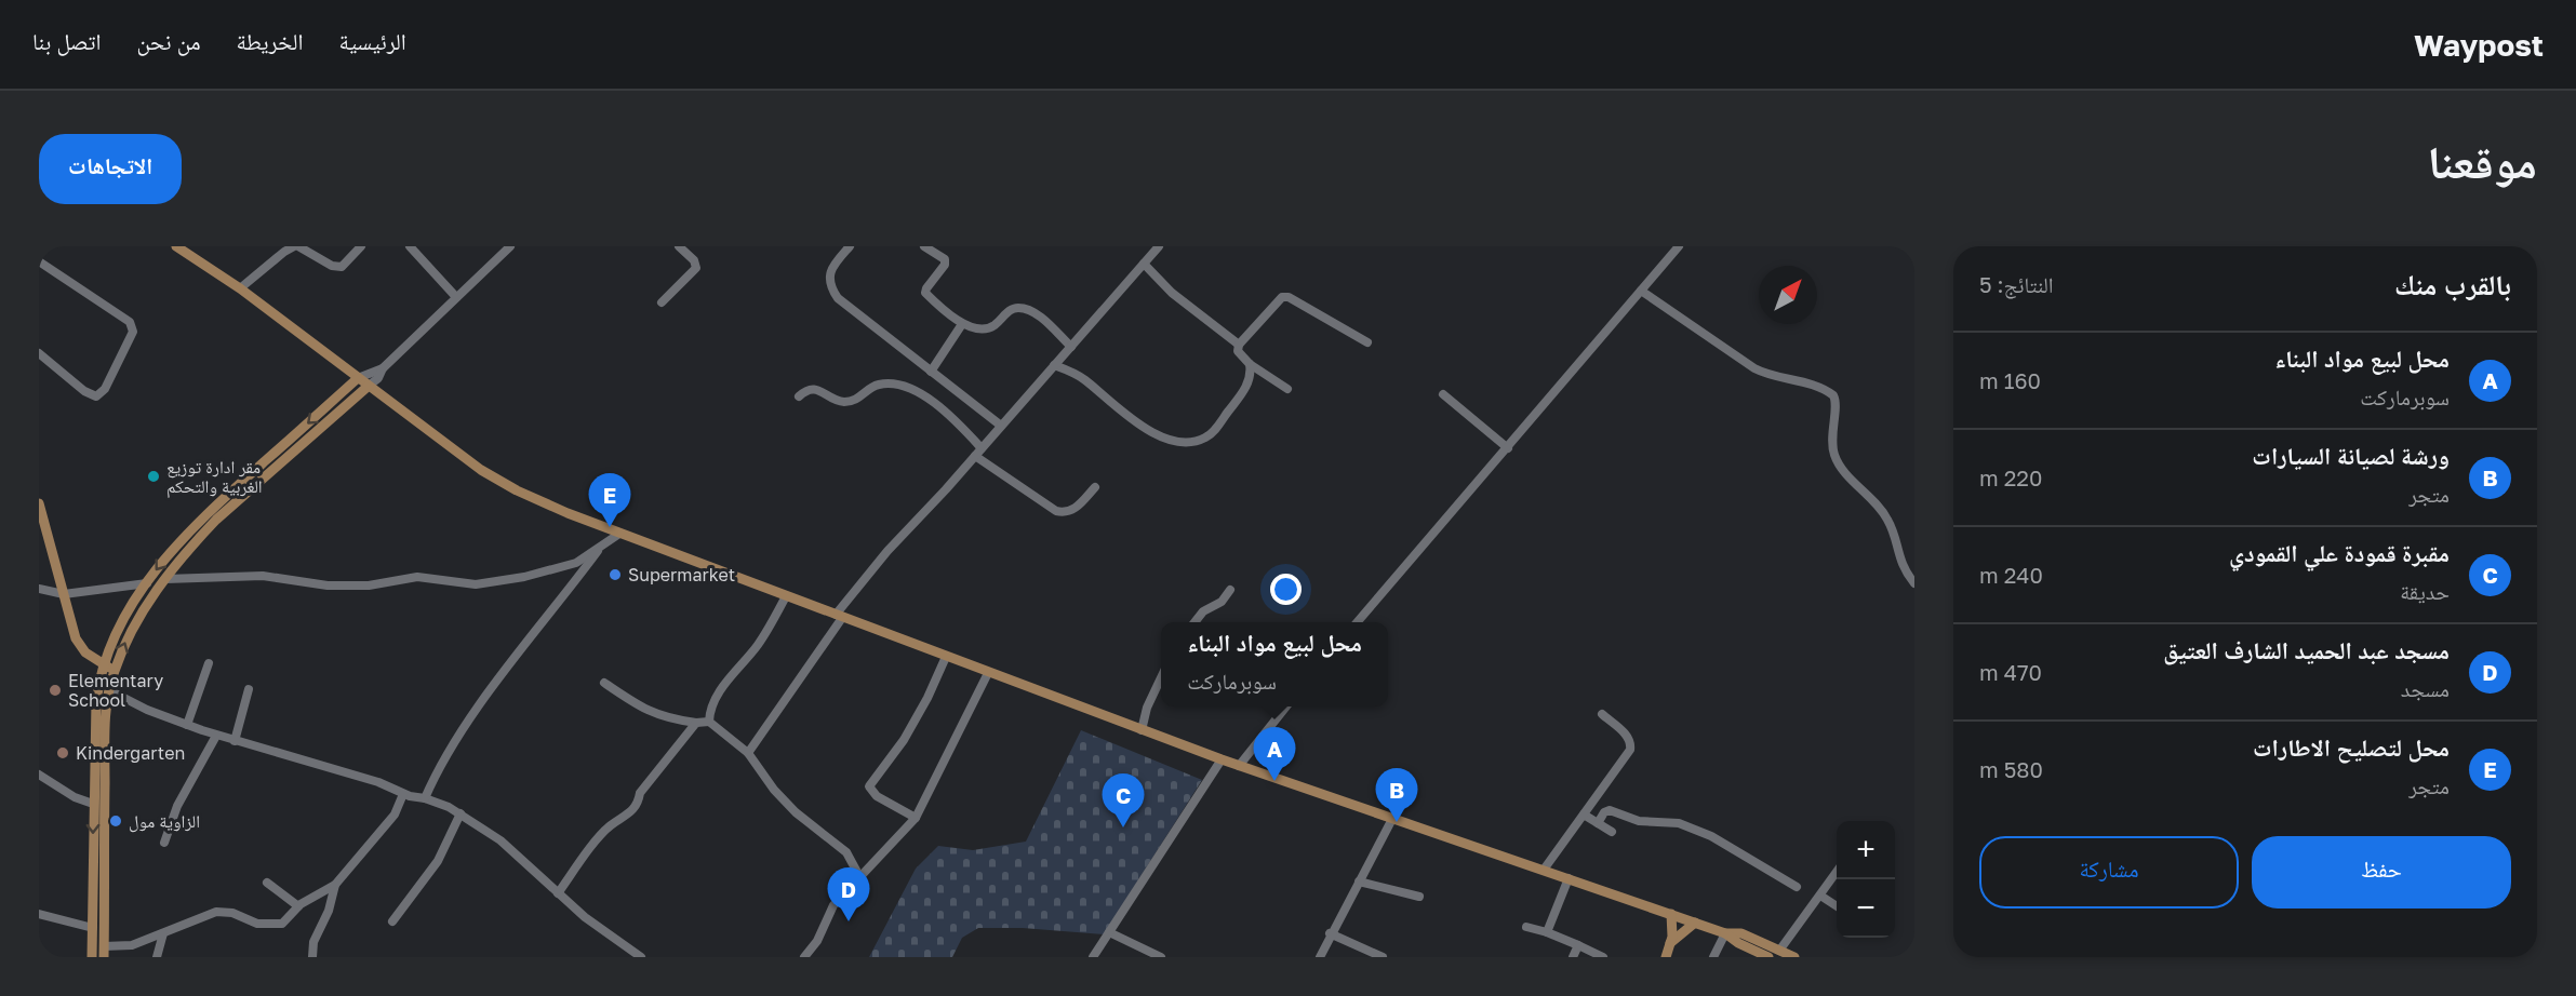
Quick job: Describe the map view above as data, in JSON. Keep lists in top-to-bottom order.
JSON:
{
  "places": [
    "مقر ادارة توزيع الغربية والتحكم",
    "Supermarket",
    "Elementary School",
    "Kindergarten",
    "الزاوية مول"
  ],
  "north": "top right",
  "page": {
    "header": "Waypost",
    "nav": [
      "الرئيسية",
      "الخريطة",
      "من نحن",
      "اتصل بنا"
    ],
    "title": "موقعنا",
    "buttons": [
      "الاتجاهات",
      ["حفظ", "مشاركة"]
    ],
    "heading": ["بالقرب منك", "النتائج: 5"],
    "list": [
      {
        "mark": "A",
        "name": "محل لبيع مواد البناء",
        "note": "سوبرماركت",
        "value": "160 m"
      },
      {
        "mark": "B",
        "name": "ورشة لصيانة السيارات",
        "note": "متجر",
        "value": "220 m"
      },
      {
        "mark": "C",
        "name": "مقبرة قمودة علي القمودي",
        "note": "حديقة",
        "value": "240 m"
      },
      {
        "mark": "D",
        "name": "مسجد عبد الحميد الشارف العتيق",
        "note": "مسجد",
        "value": "470 m"
      },
      {
        "mark": "E",
        "name": "محل لتصليح الاطارات",
        "note": "متجر",
        "value": "580 m"
      }
    ],
    "pins": [
      "E",
      "A",
      "B",
      "C",
      "D"
    ],
    "popup": ["محل لبيع مواد البناء", "سوبرماركت"],
    "map_buttons": ["+", "−"]
  }
}
